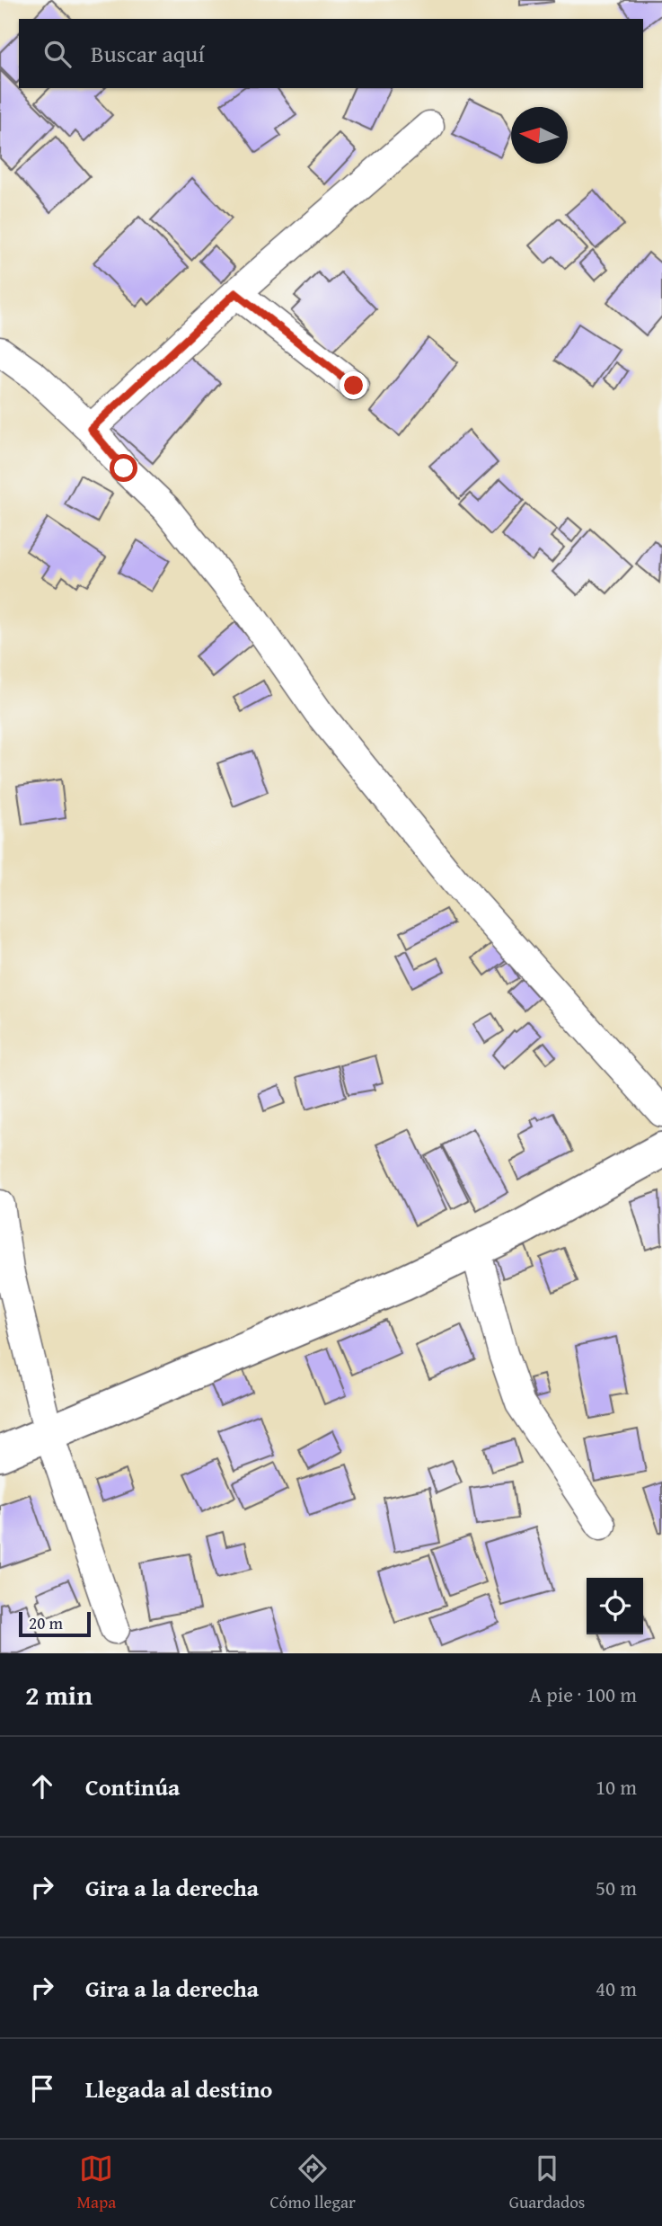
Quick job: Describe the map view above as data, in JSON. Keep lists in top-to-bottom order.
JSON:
{
  "scale_bar": "20 m",
  "north": "left",
  "page": {
    "search": "Buscar aquí",
    "scale": "20 m",
    "heading": ["2 min", "A pie · 100 m"],
    "list": [
      ["Continúa", "10 m"],
      ["Gira a la derecha", "50 m"],
      ["Gira a la derecha", "40 m"],
      "Llegada al destino"
    ],
    "nav": ["Mapa", "Cómo llegar", "Guardados"]
  }
}
